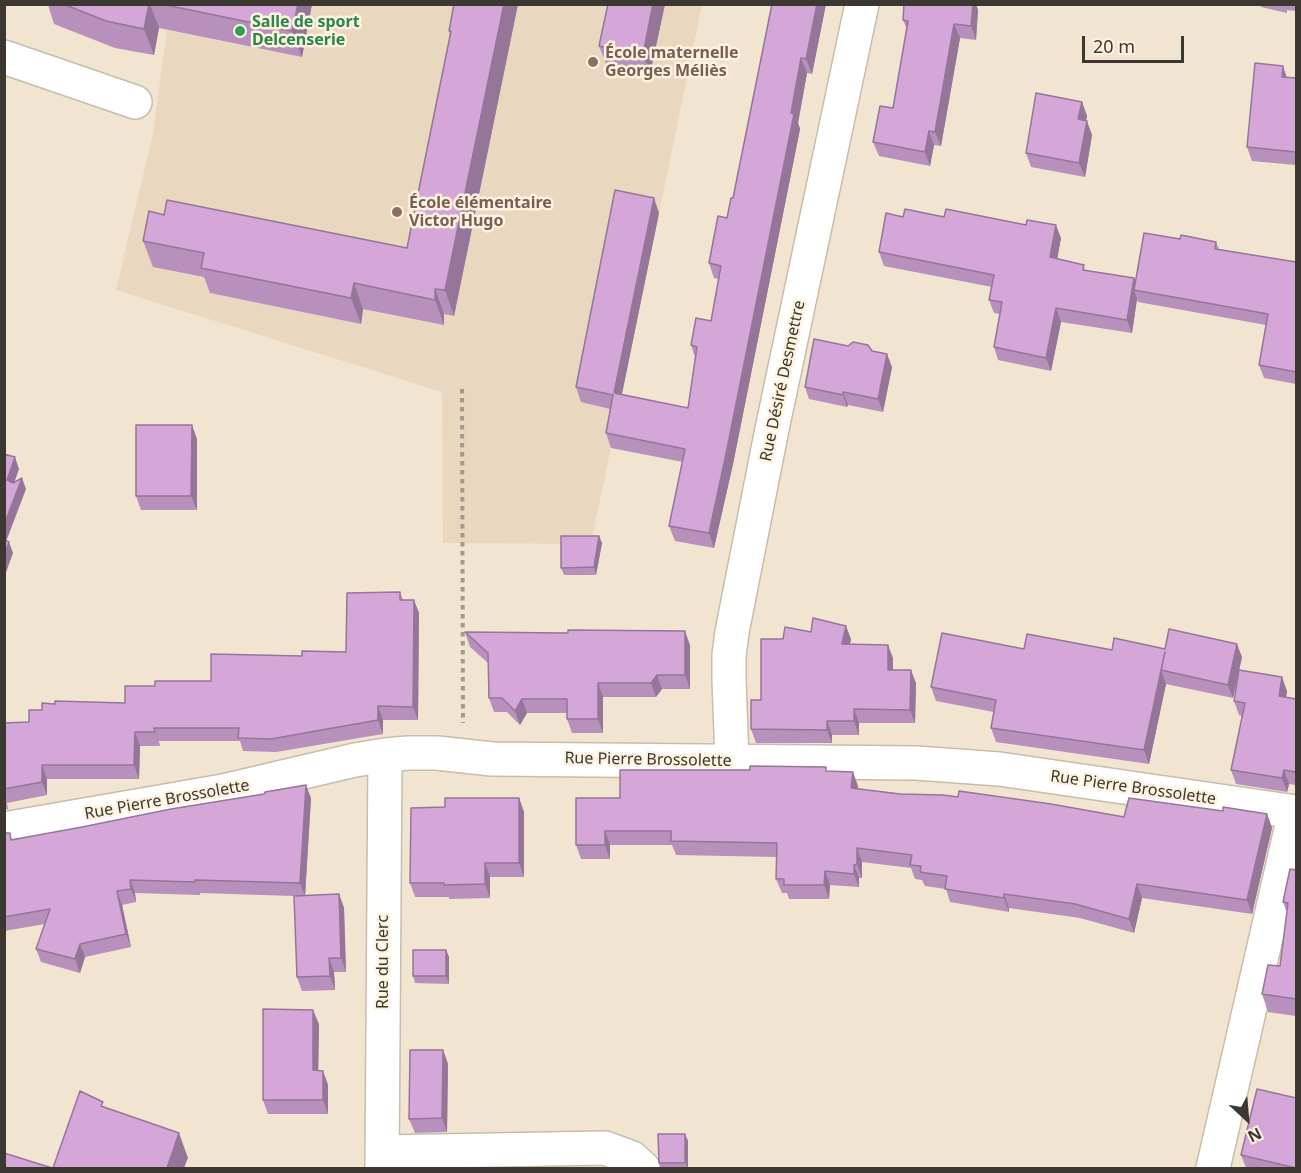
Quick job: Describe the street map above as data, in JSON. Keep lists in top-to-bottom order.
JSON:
{
  "streets": {
    "street": ["Rue Désiré Desmettre", "Rue Pierre Brossolette", "Rue du Clerc"]
  },
  "crossings": [
    ["Rue Désiré Desmettre", "Rue Pierre Brossolette"],
    ["Rue Pierre Brossolette", "Rue du Clerc"]
  ],
  "places": ["Salle de sport Delcenserie", "École maternelle Georges Méliès", "École élémentaire Victor Hugo"],
  "scale_bar": "20 m",
  "north": "bottom right"
}
